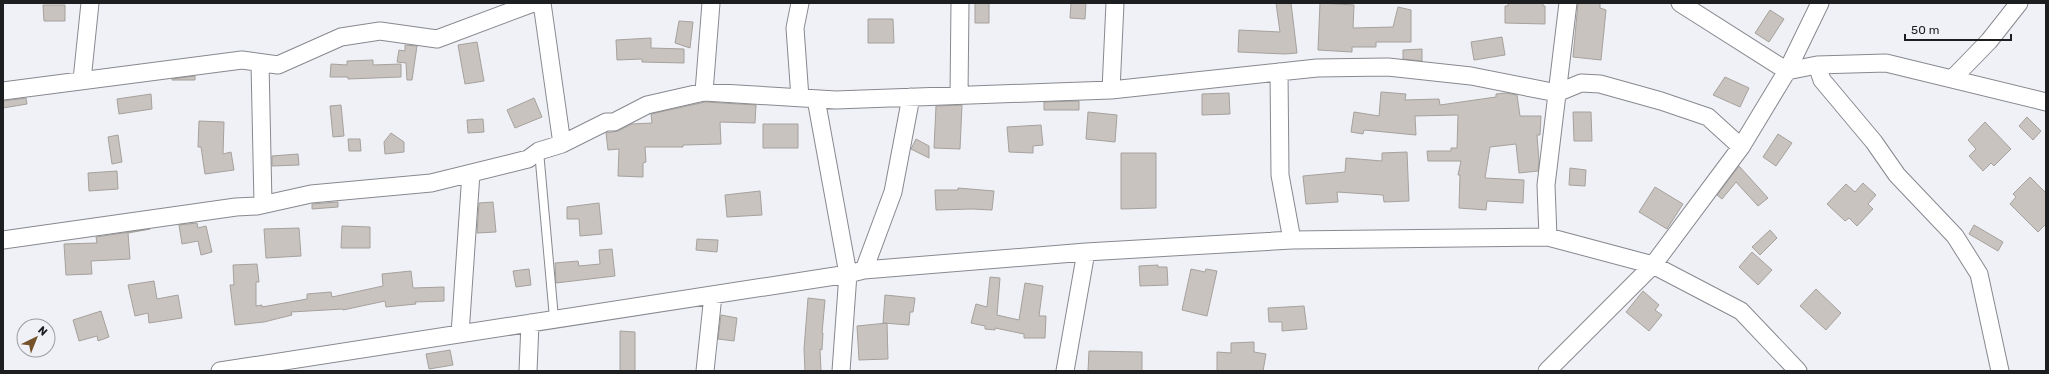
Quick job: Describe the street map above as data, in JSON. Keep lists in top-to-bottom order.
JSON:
{
  "scale_bar": "50 m",
  "north": "top right"
}
